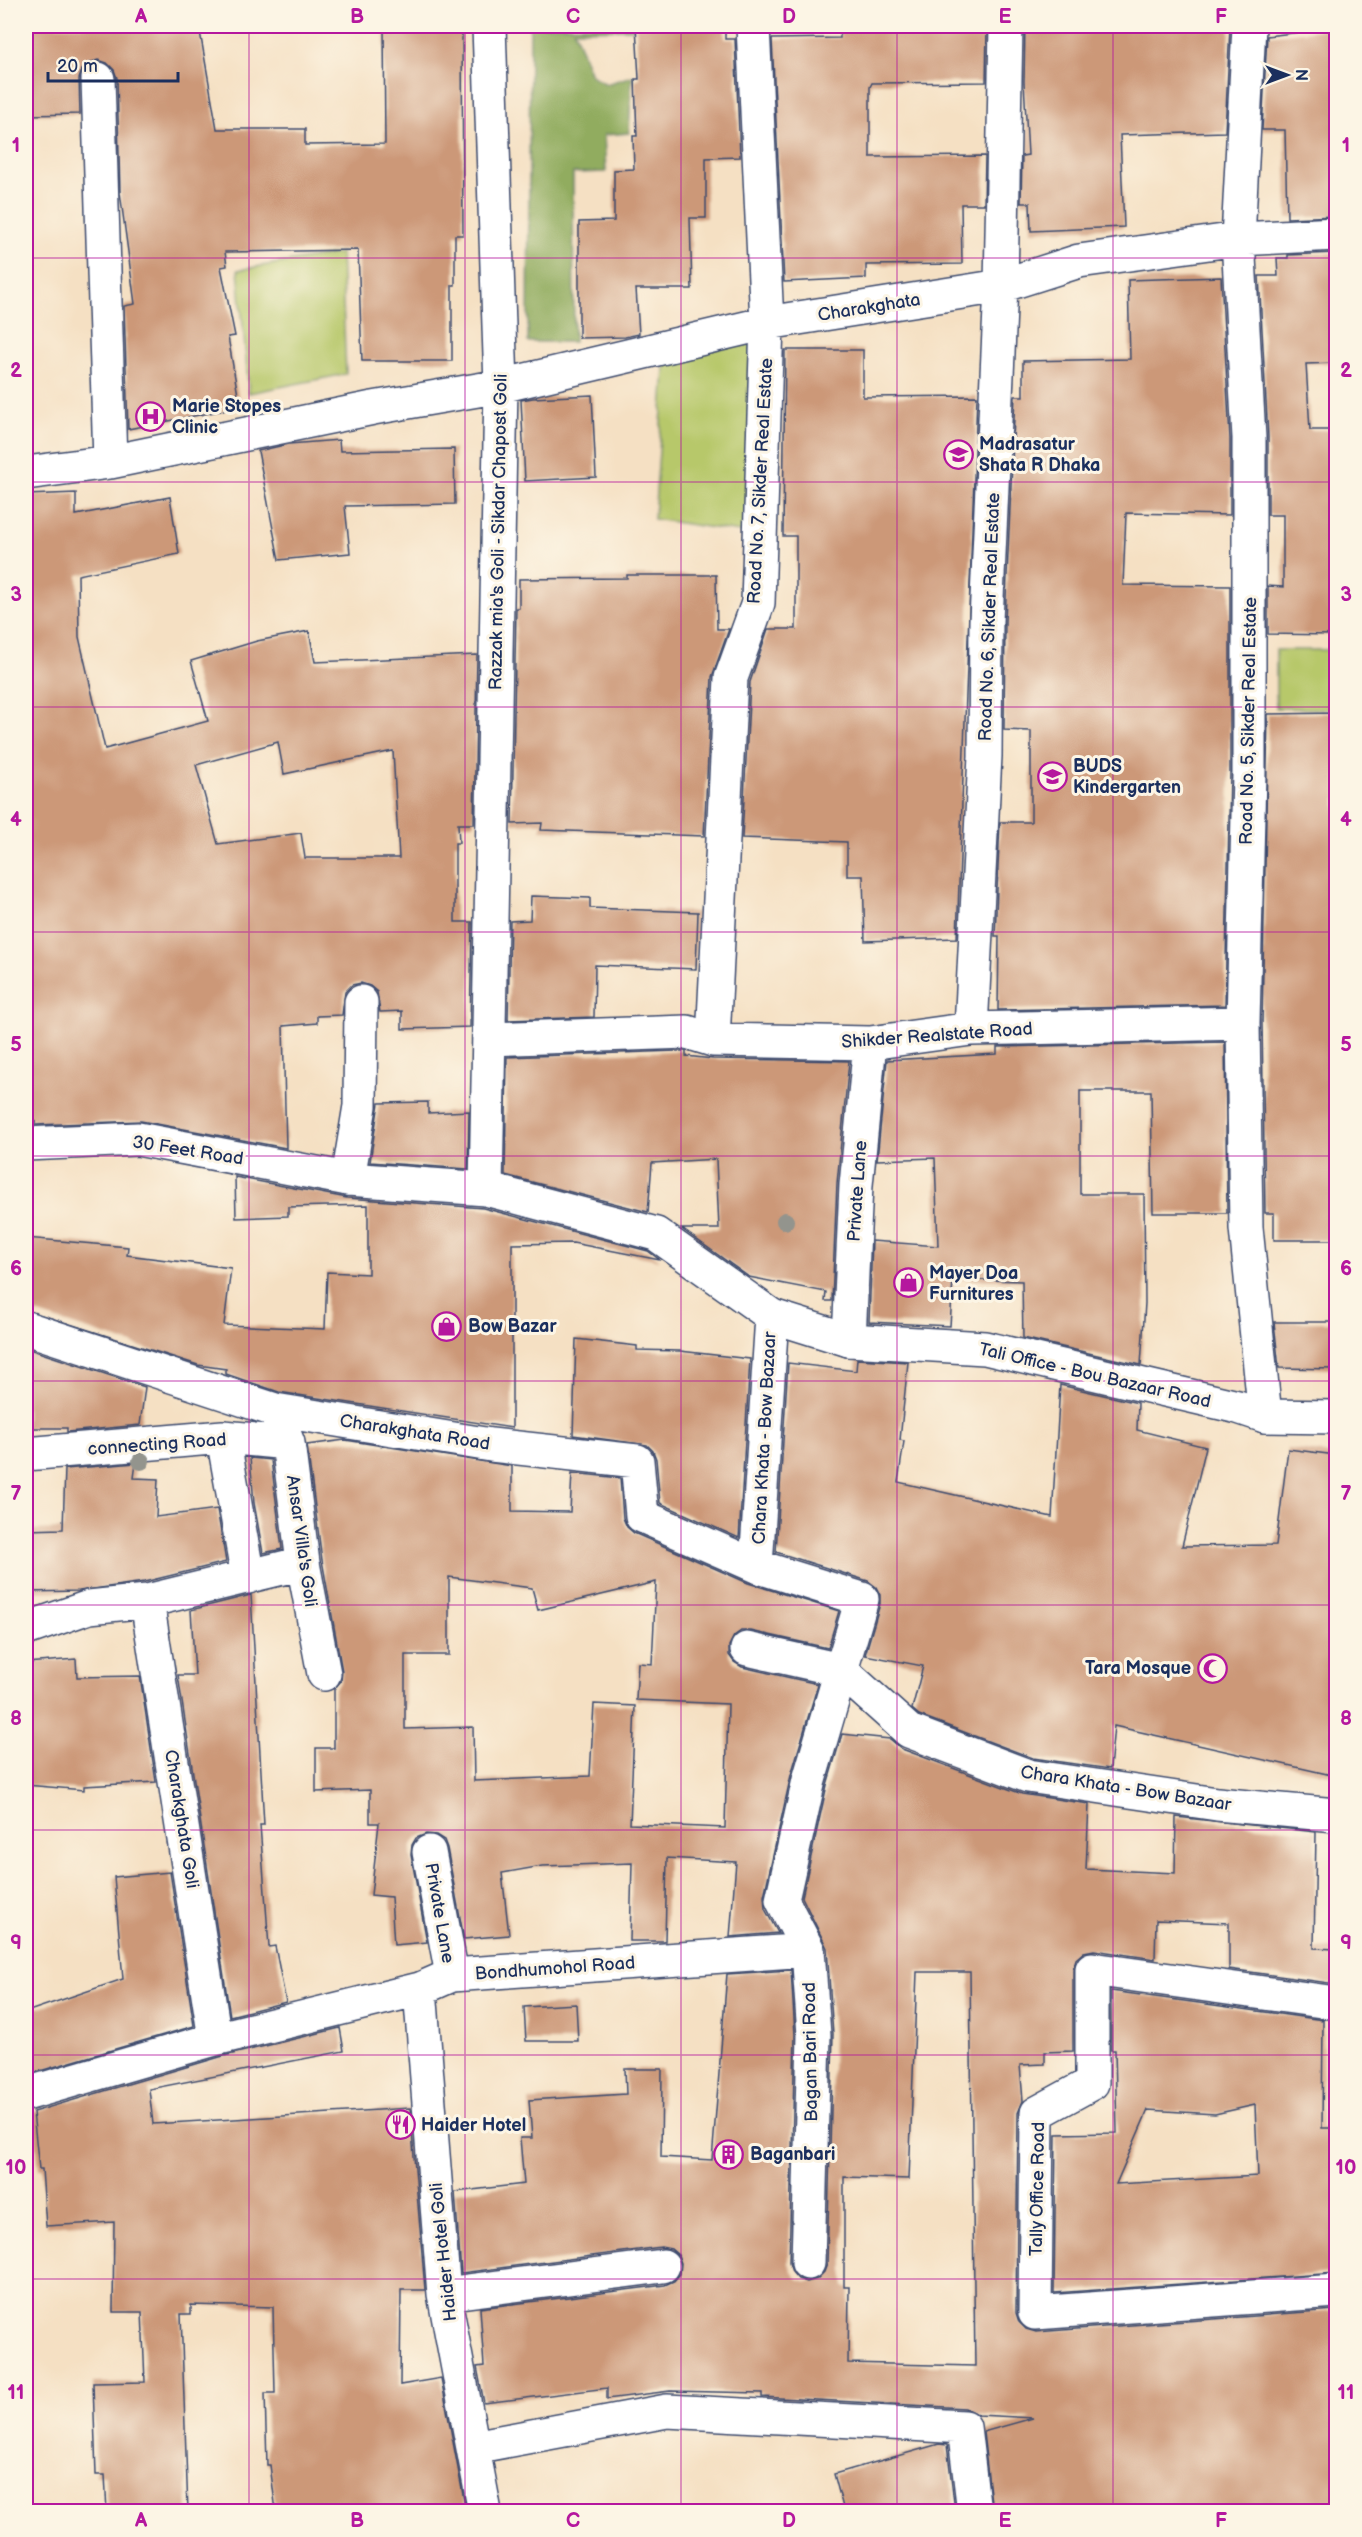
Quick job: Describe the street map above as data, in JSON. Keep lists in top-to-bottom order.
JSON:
{
  "streets": {
    "street": [
      "Charakghata",
      "Road No. 7, Sikder Real Estate",
      "Razzak mia's Goli - Sikdar Chapost Goli",
      "Road No. 6, Sikder Real Estate",
      "Road No. 5, Sikder Real Estate",
      "Shikder Realstate Road",
      "30 Feet Road",
      "Private Lane",
      "Tali Office - Bou Bazaar Road",
      "Charakghata Road",
      "Chara Khata - Bow Bazaar",
      "connecting Road",
      "Ansar Villa's Goli",
      "Charakghata Goli",
      "Bondhumohol Road",
      "Bagan Bari Road",
      "Tally Office Road",
      "Haider Hotel Goli"
    ]
  },
  "crossings": [
    ["Charakghata", "Road No. 7, Sikder Real Estate"],
    ["Charakghata", "Razzak mia's Goli - Sikdar Chapost Goli"],
    ["Charakghata", "Road No. 6, Sikder Real Estate"],
    ["Charakghata", "Road No. 5, Sikder Real Estate"],
    ["Road No. 7, Sikder Real Estate", "Shikder Realstate Road"],
    ["Razzak mia's Goli - Sikdar Chapost Goli", "Shikder Realstate Road"],
    ["Razzak mia's Goli - Sikdar Chapost Goli", "Tali Office - Bou Bazaar Road"],
    ["Road No. 6, Sikder Real Estate", "Shikder Realstate Road"],
    ["Road No. 5, Sikder Real Estate", "Shikder Realstate Road"],
    ["Road No. 5, Sikder Real Estate", "Tali Office - Bou Bazaar Road"],
    ["Shikder Realstate Road", "Private Lane"],
    ["30 Feet Road", "Tali Office - Bou Bazaar Road"],
    ["Private Lane", "Tali Office - Bou Bazaar Road"],
    ["Private Lane", "Bondhumohol Road"],
    ["Tali Office - Bou Bazaar Road", "Chara Khata - Bow Bazaar"],
    ["Charakghata Road", "Chara Khata - Bow Bazaar"],
    ["Charakghata Road", "Ansar Villa's Goli"],
    ["connecting Road", "Ansar Villa's Goli"],
    ["Charakghata Goli", "Bondhumohol Road"],
    ["Bondhumohol Road", "Bagan Bari Road"],
    ["Bondhumohol Road", "Haider Hotel Goli"]
  ],
  "places": {
    "hospital": ["Marie Stopes Clinic"],
    "school or university": ["Madrasatur Shata R Dhaka", "BUDS Kindergarten"],
    "shop": ["Mayer Doa Furnitures", "Bow Bazar"],
    "mosque": ["Tara Mosque"],
    "restaurant": ["Haider Hotel"],
    "building": ["Baganbari"]
  },
  "scale_bar": "20 m",
  "north": "right",
  "grid": {
    "columns": [
      "A",
      "B",
      "C",
      "D",
      "E",
      "F"
    ],
    "rows": [
      "1",
      "2",
      "3",
      "4",
      "5",
      "6",
      "7",
      "8",
      "9",
      "10",
      "11"
    ]
  }
}
